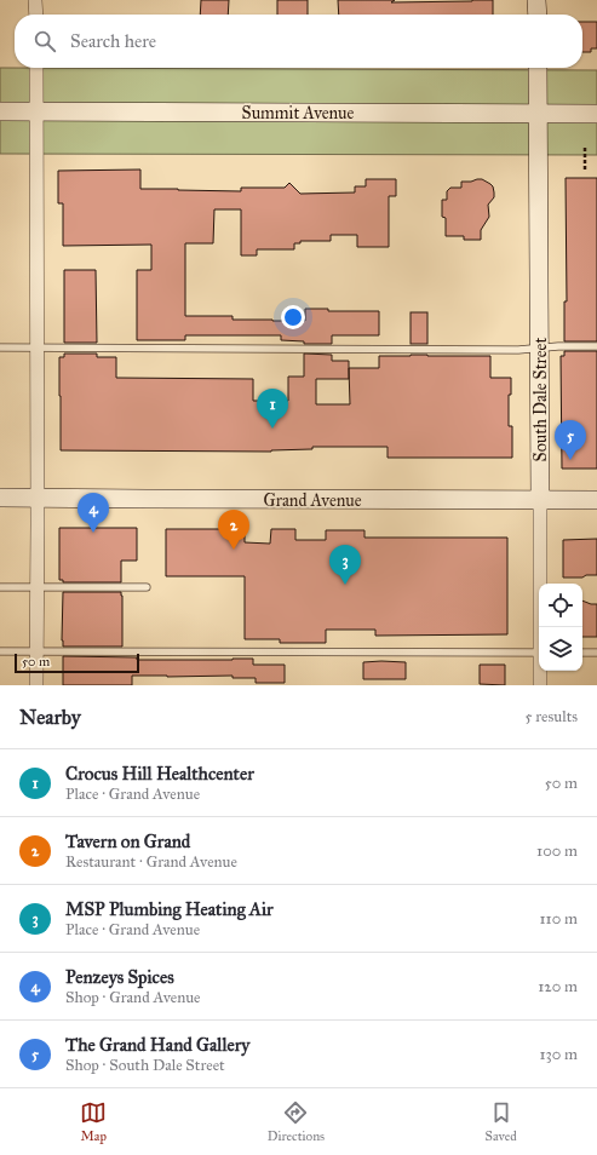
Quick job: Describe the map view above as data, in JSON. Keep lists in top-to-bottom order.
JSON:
{
  "streets": {
    "main road": ["Summit Avenue", "South Dale Street", "Grand Avenue"]
  },
  "crossings": [
    ["Summit Avenue", "South Dale Street"],
    ["South Dale Street", "Grand Avenue"]
  ],
  "scale_bar": "50 m",
  "page": {
    "search": "Search here",
    "pins": [
      "1",
      "5",
      "4",
      "2",
      "3"
    ],
    "scale": "50 m",
    "heading": ["Nearby", "5 results"],
    "list": [
      {
        "mark": "1",
        "name": "Crocus Hill Healthcenter",
        "note": "Place · Grand Avenue",
        "value": "50 m"
      },
      {
        "mark": "2",
        "name": "Tavern on Grand",
        "note": "Restaurant · Grand Avenue",
        "value": "100 m"
      },
      {
        "mark": "3",
        "name": "MSP Plumbing Heating Air",
        "note": "Place · Grand Avenue",
        "value": "110 m"
      },
      {
        "mark": "4",
        "name": "Penzeys Spices",
        "note": "Shop · Grand Avenue",
        "value": "120 m"
      },
      {
        "mark": "5",
        "name": "The Grand Hand Gallery",
        "note": "Shop · South Dale Street",
        "value": "130 m"
      }
    ],
    "nav": ["Map", "Directions", "Saved"]
  }
}
